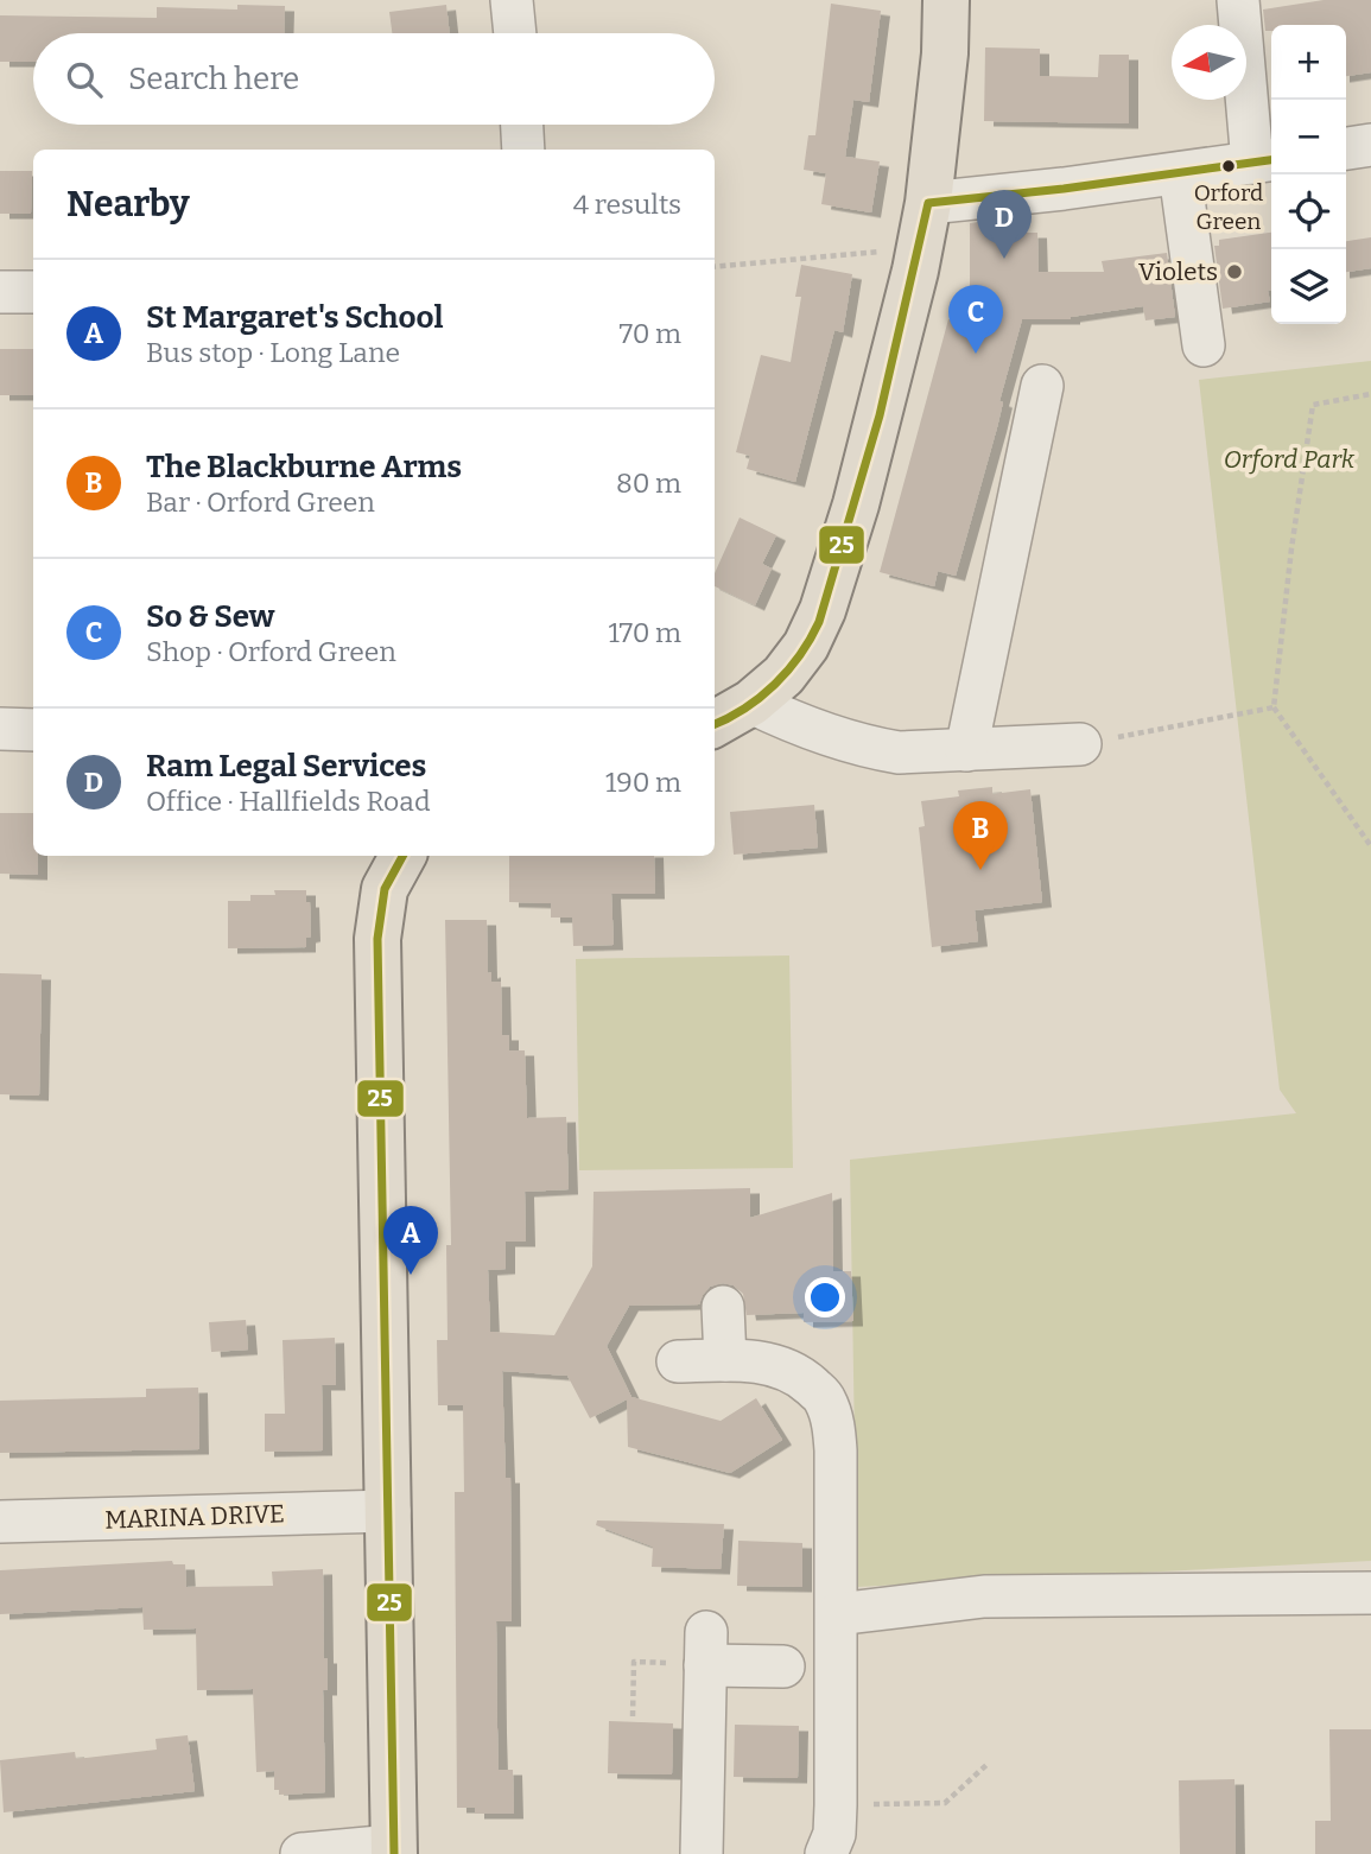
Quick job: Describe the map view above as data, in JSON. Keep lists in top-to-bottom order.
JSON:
{
  "streets": {
    "street": ["MARINA DRIVE"]
  },
  "parks": ["Orford Park"],
  "places": ["Orford Green", "Violets"],
  "lines": ["transit line 25"],
  "north": "left",
  "page": {
    "map_buttons": ["+", "−"],
    "search": "Search here",
    "heading": ["Nearby", "4 results"],
    "pins": [
      "D",
      "C",
      "B",
      "A"
    ],
    "list": [
      {
        "mark": "A",
        "name": "St Margaret's School",
        "note": "Bus stop · Long Lane",
        "value": "70 m"
      },
      {
        "mark": "B",
        "name": "The Blackburne Arms",
        "note": "Bar · Orford Green",
        "value": "80 m"
      },
      {
        "mark": "C",
        "name": "So & Sew",
        "note": "Shop · Orford Green",
        "value": "170 m"
      },
      {
        "mark": "D",
        "name": "Ram Legal Services",
        "note": "Office · Hallfields Road",
        "value": "190 m"
      }
    ]
  }
}
